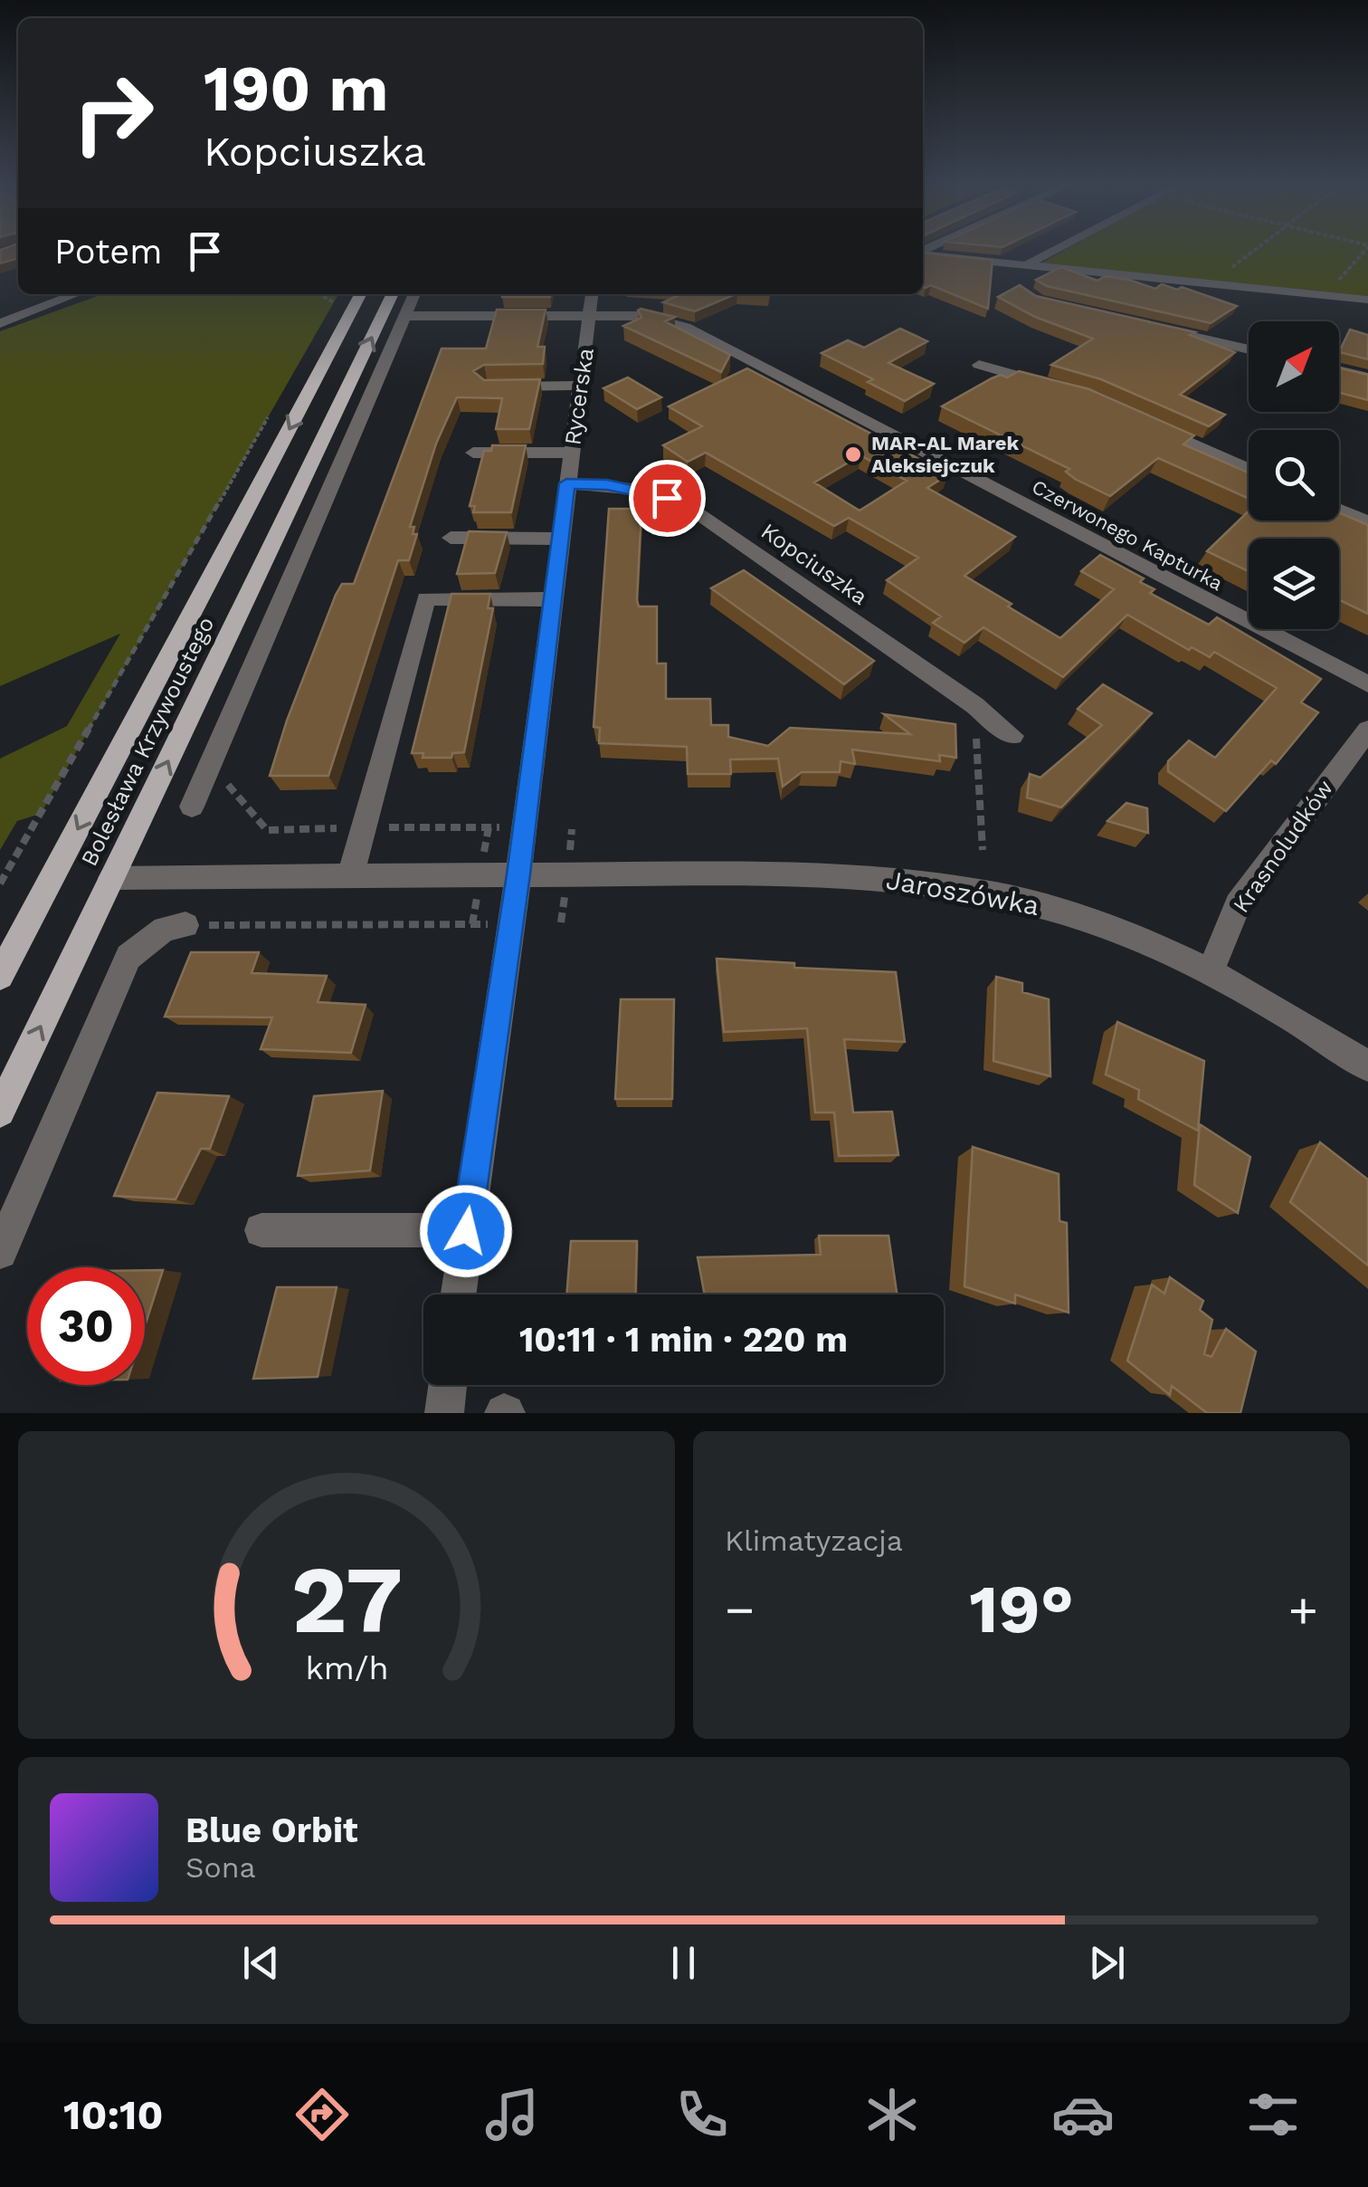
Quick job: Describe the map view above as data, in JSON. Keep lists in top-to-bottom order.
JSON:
{
  "streets": {
    "main road": ["Bolesława Krzywoustego"],
    "street": [
      "Rycerska",
      "Czerwonego Kapturka",
      "Kopciuszka",
      "Krasnoludków",
      "Jaroszówka"
    ]
  },
  "crossings": [
    ["Rycerska", "Czerwonego Kapturka"],
    ["Rycerska", "Kopciuszka"],
    ["Rycerska", "Jaroszówka"],
    ["Bolesława Krzywoustego", "Jaroszówka"],
    ["Krasnoludków", "Jaroszówka"]
  ],
  "places": ["MAR-AL Marek Aleksiejczuk"],
  "north": "top right",
  "page": {
    "turn": ["190 m", "Kopciuszka"],
    "then": "Potem",
    "limit": "30",
    "trip": "10:11 · 1 min · 220 m",
    "tile": "Klimatyzacja",
    "heat": ["−", "19°", "+"],
    "song": ["Blue Orbit", "Sona"],
    "tabs": "10:10",
    "gauge": ["27", "km/h"]
  }
}
